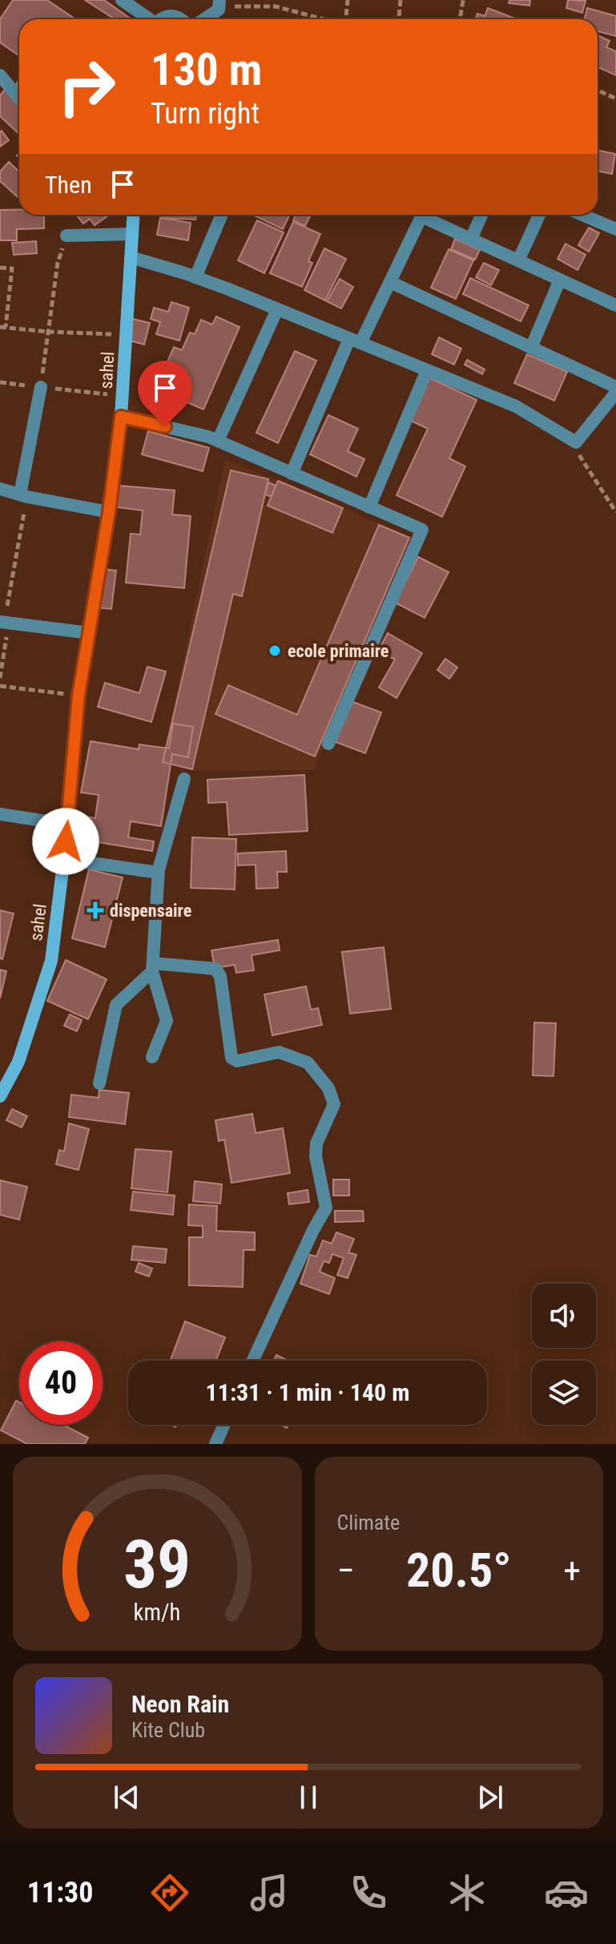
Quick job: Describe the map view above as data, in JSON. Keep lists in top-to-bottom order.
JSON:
{
  "streets": {
    "street": ["sahel"]
  },
  "places": {
    "other": ["ecole primaire"],
    "health": ["dispensaire"]
  },
  "page": {
    "turn": ["130 m", "Turn right"],
    "then": "Then",
    "limit": "40",
    "trip": "11:31 · 1 min · 140 m",
    "tile": "Climate",
    "heat": ["−", "20.5°", "+"],
    "song": ["Neon Rain", "Kite Club"],
    "tabs": "11:30",
    "gauge": ["39", "km/h"]
  }
}
